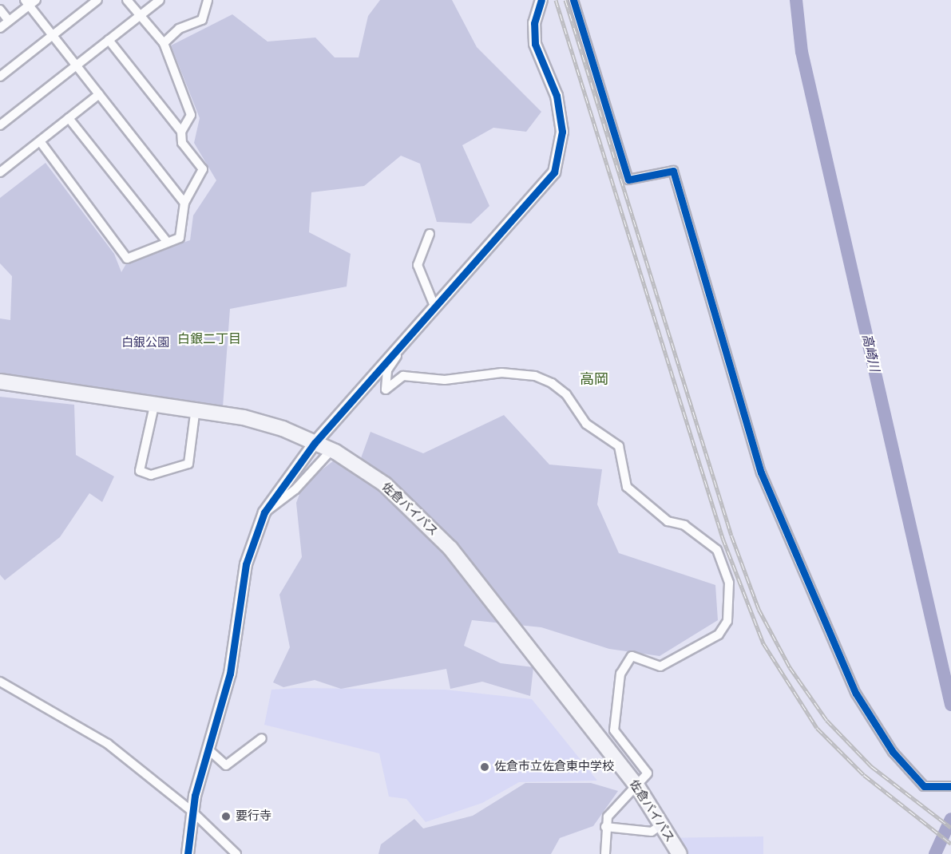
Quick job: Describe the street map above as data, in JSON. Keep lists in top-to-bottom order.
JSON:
{
  "streets": {
    "highway": ["佐倉バイパス"]
  },
  "districts": ["白銀二丁目", "高岡"],
  "water": ["高崎川"],
  "parks": ["白銀公園"],
  "places": ["佐倉市立佐倉東中学校", "要行寺"]
}
